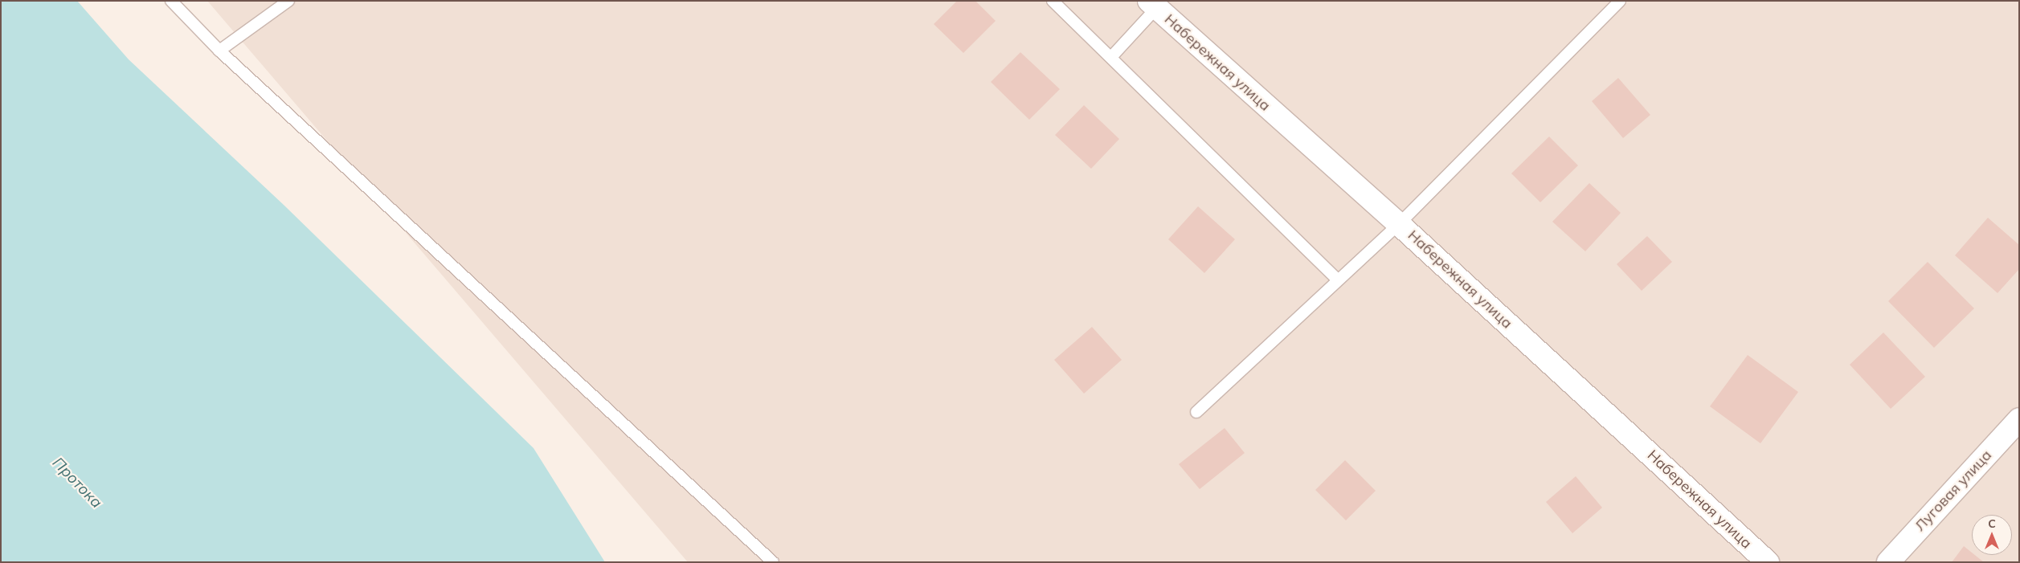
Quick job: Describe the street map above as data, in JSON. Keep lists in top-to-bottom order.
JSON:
{
  "streets": {
    "street": ["Набережная улица", "Луговая улица"]
  },
  "water": ["Протока"],
  "north": "top"
}
